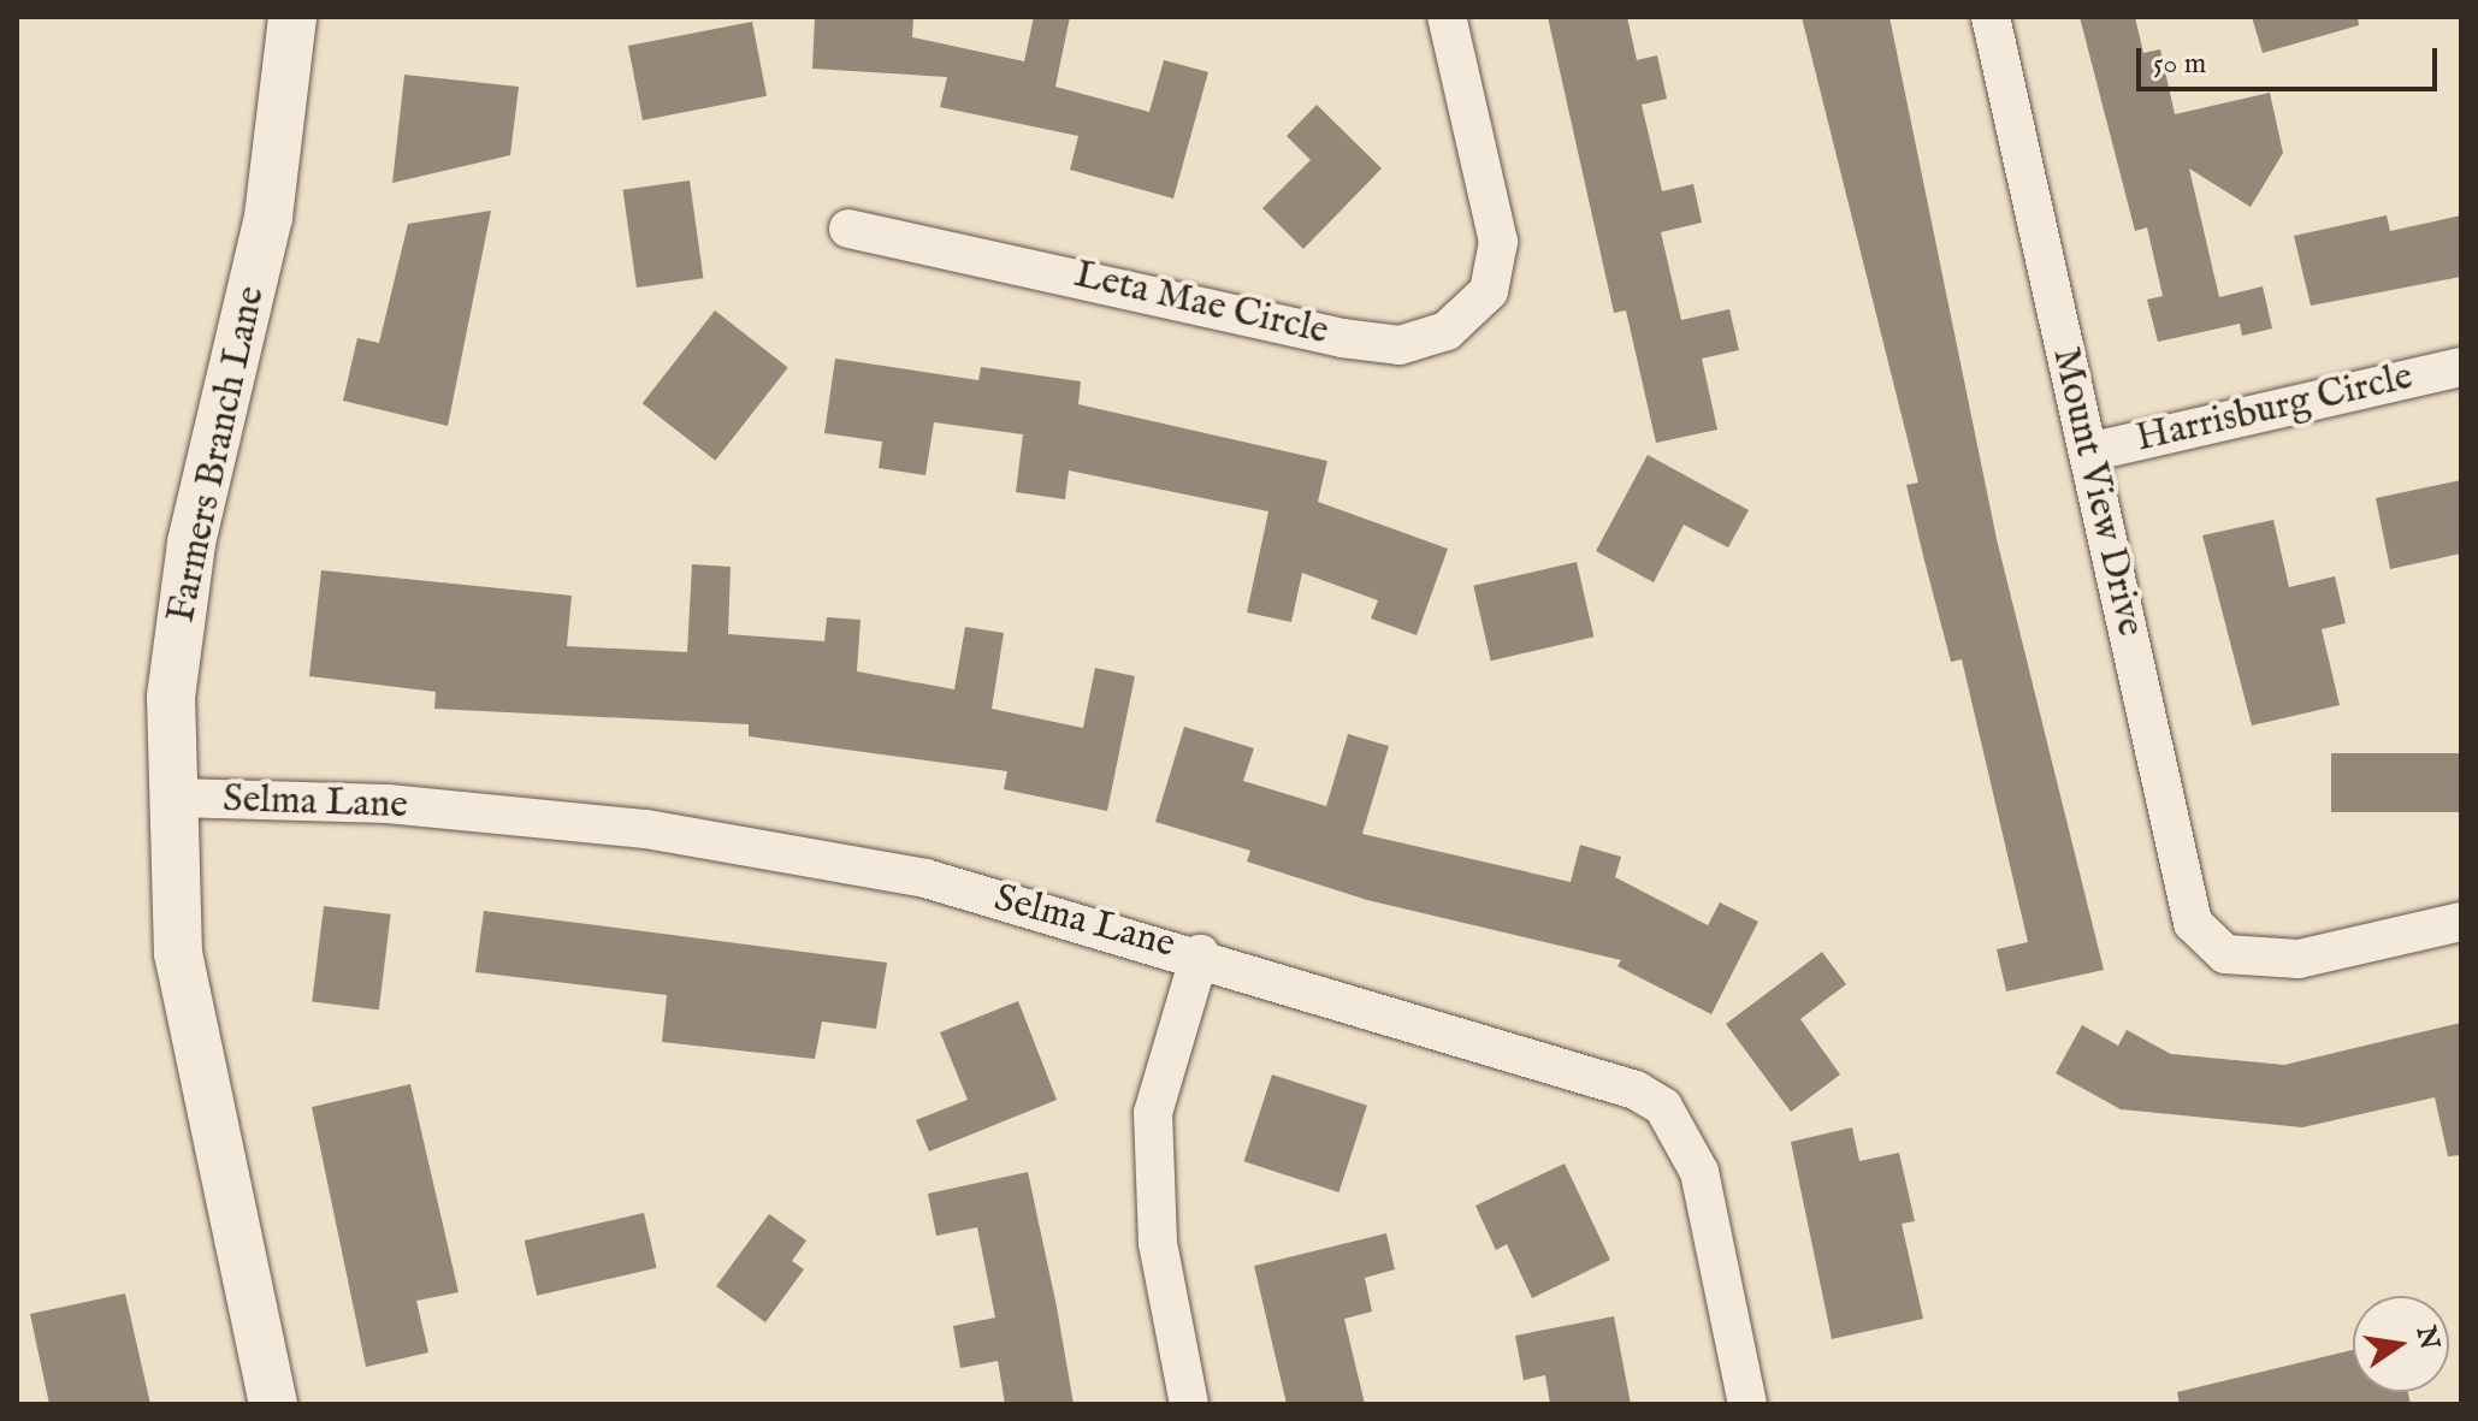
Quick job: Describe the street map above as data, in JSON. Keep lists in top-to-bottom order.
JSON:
{
  "streets": {
    "street": [
      "Leta Mae Circle",
      "Harrisburg Circle",
      "Farmers Branch Lane",
      "Mount View Drive",
      "Selma Lane"
    ]
  },
  "crossings": [
    ["Harrisburg Circle", "Mount View Drive"],
    ["Farmers Branch Lane", "Selma Lane"]
  ],
  "scale_bar": "50 m",
  "north": "right"
}
